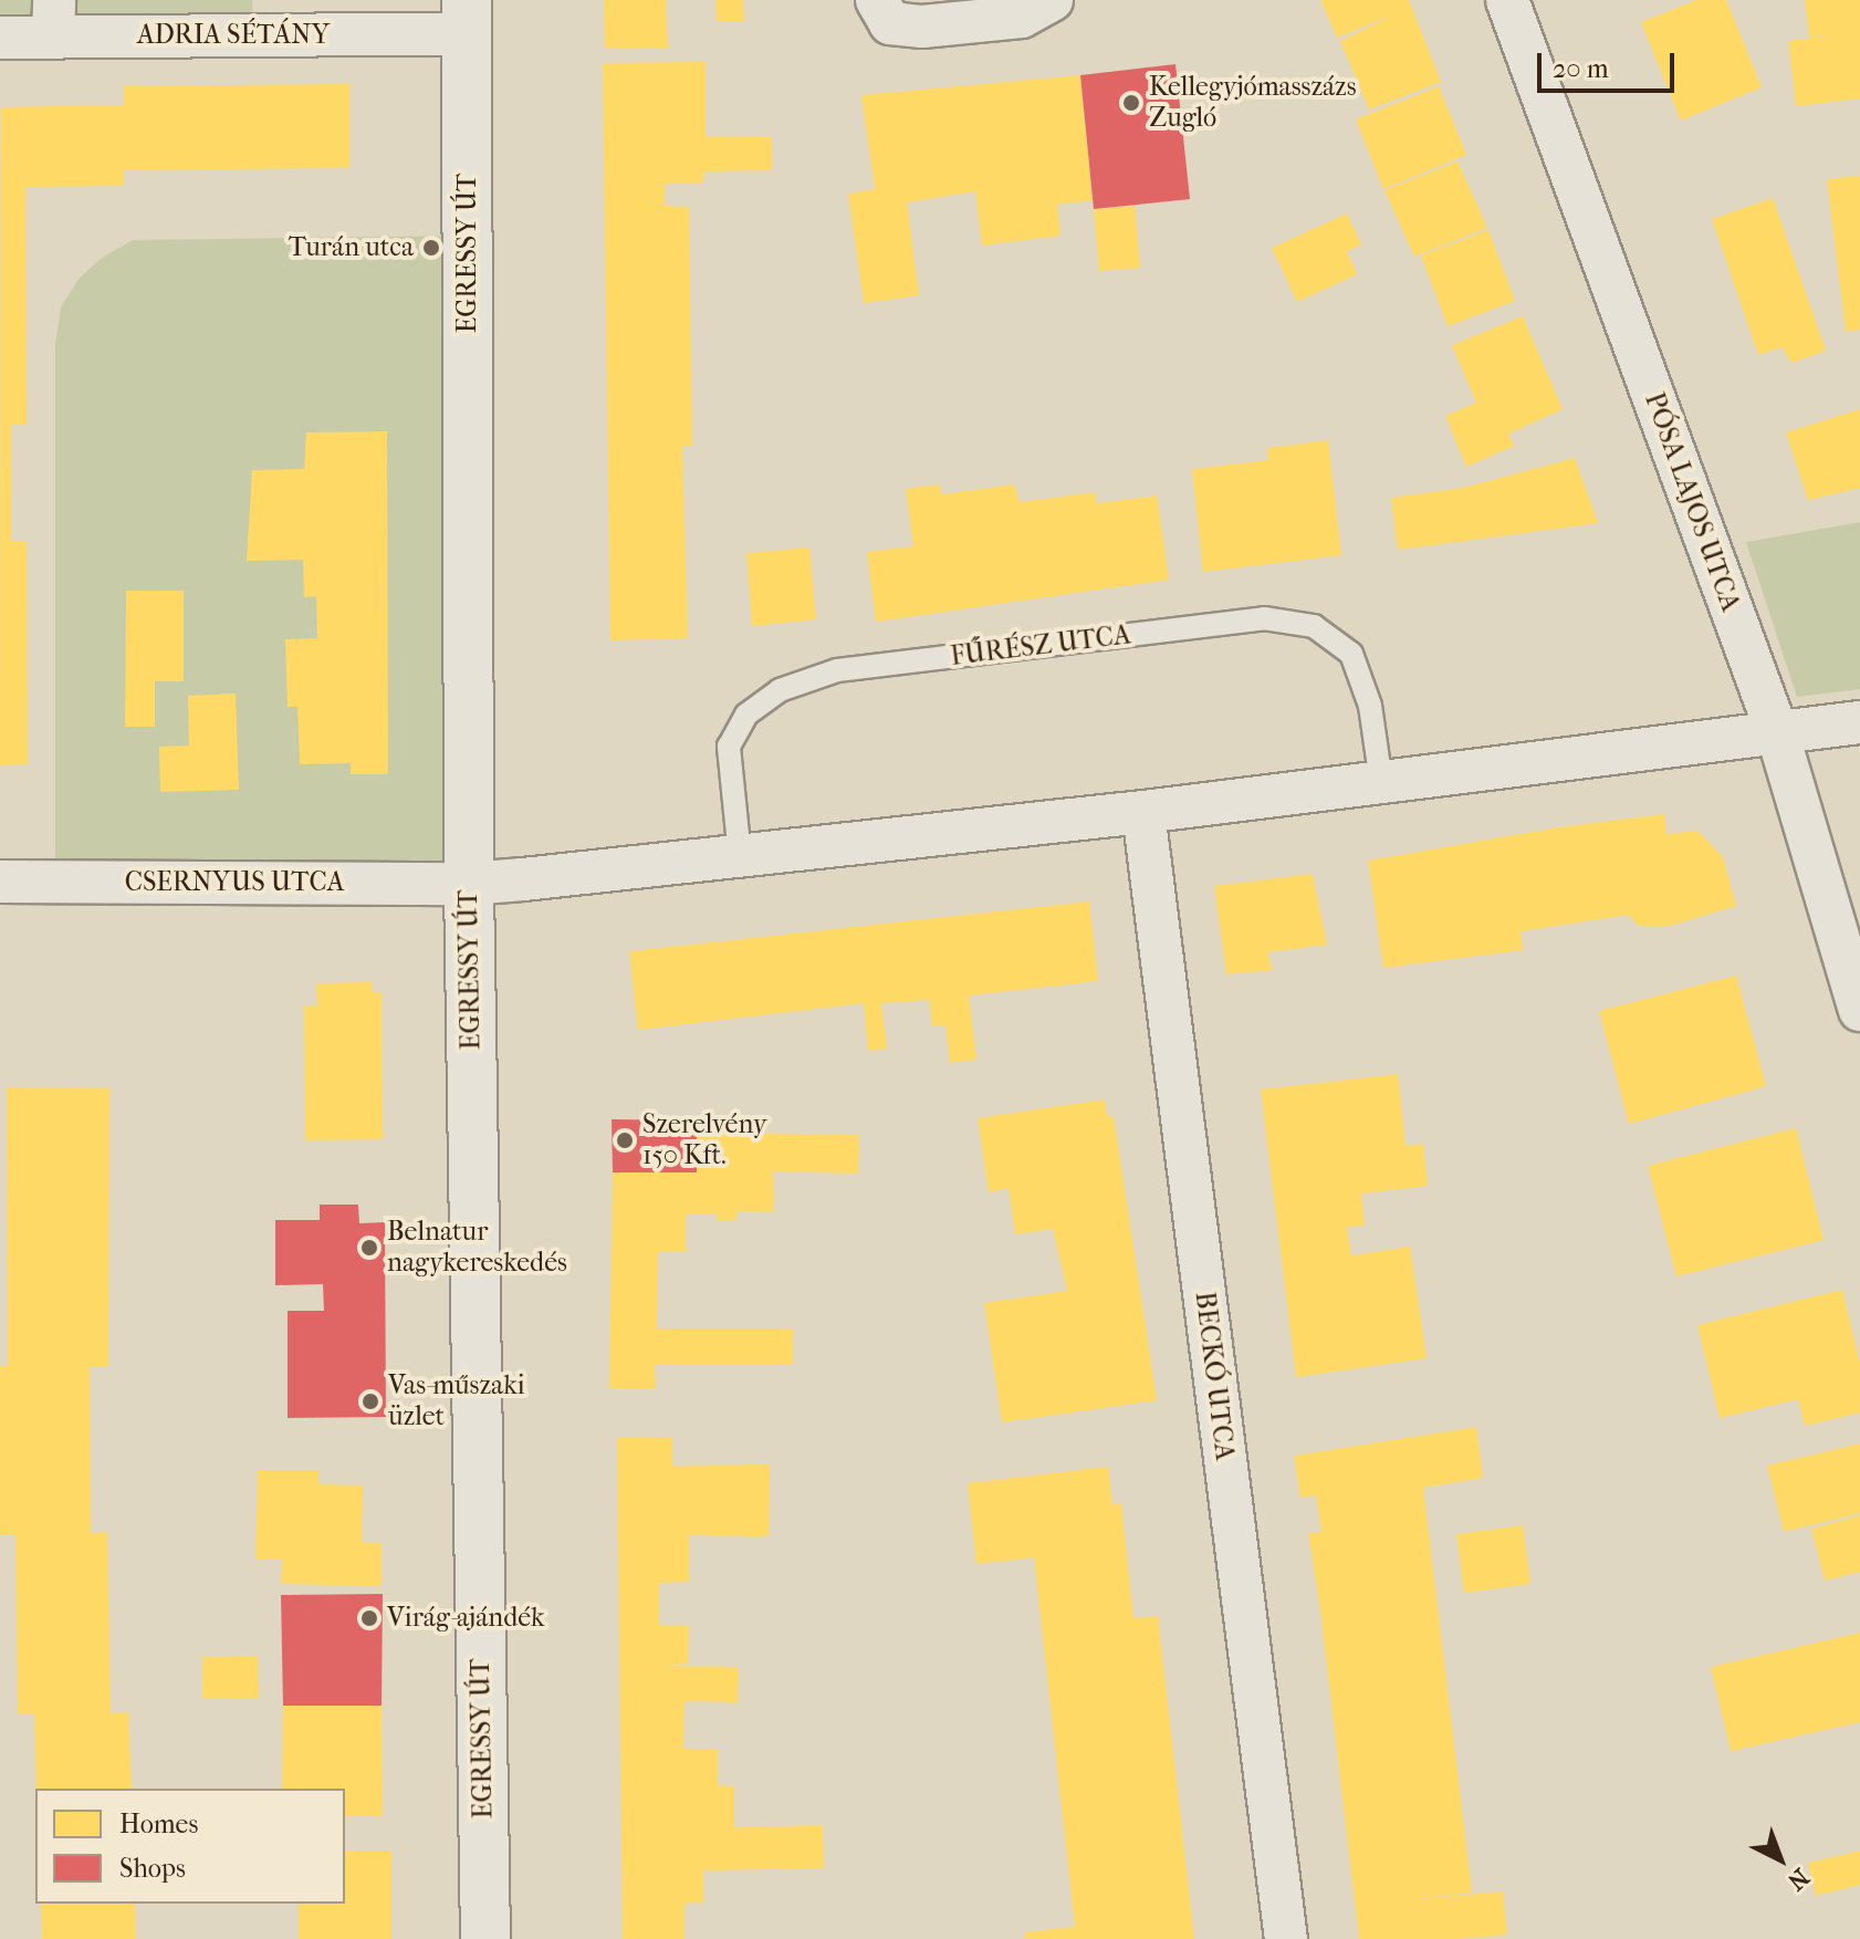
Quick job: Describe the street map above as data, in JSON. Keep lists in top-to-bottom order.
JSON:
{
  "streets": {
    "street": [
      "ADRIA SÉTÁNY",
      "EGRESSY ÚT",
      "PÓSA LAJOS UTCA",
      "CSERNYUS UTCA",
      "BECKÓ UTCA"
    ],
    "lane": ["FŰRÉSZ UTCA"]
  },
  "crossings": [
    ["ADRIA SÉTÁNY", "EGRESSY ÚT"],
    ["EGRESSY ÚT", "CSERNYUS UTCA"]
  ],
  "places": [
    "Kellegyjómasszázs Zugló",
    "Turán utca",
    "Szerelvény 150 Kft.",
    "Belnatur nagykereskedés",
    "Vas-műszaki üzlet",
    "Virág-ajándék"
  ],
  "legend": ["Homes", "Shops"],
  "scale_bar": "20 m",
  "north": "bottom right"
}
